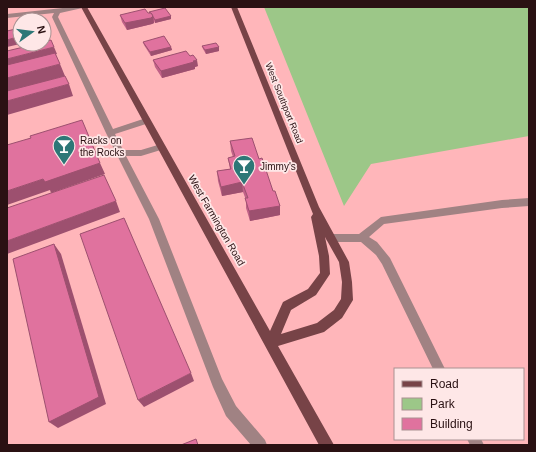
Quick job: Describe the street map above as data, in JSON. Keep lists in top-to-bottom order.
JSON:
{
  "streets": {
    "main road": ["West Southport Road", "West Farmington Road"]
  },
  "crossings": [
    ["West Southport Road", "West Farmington Road"]
  ],
  "places": {
    "bar": ["Racks on the Rocks", "Jimmy's"]
  },
  "legend": ["Road", "Park", "Building"],
  "north": "right"
}
